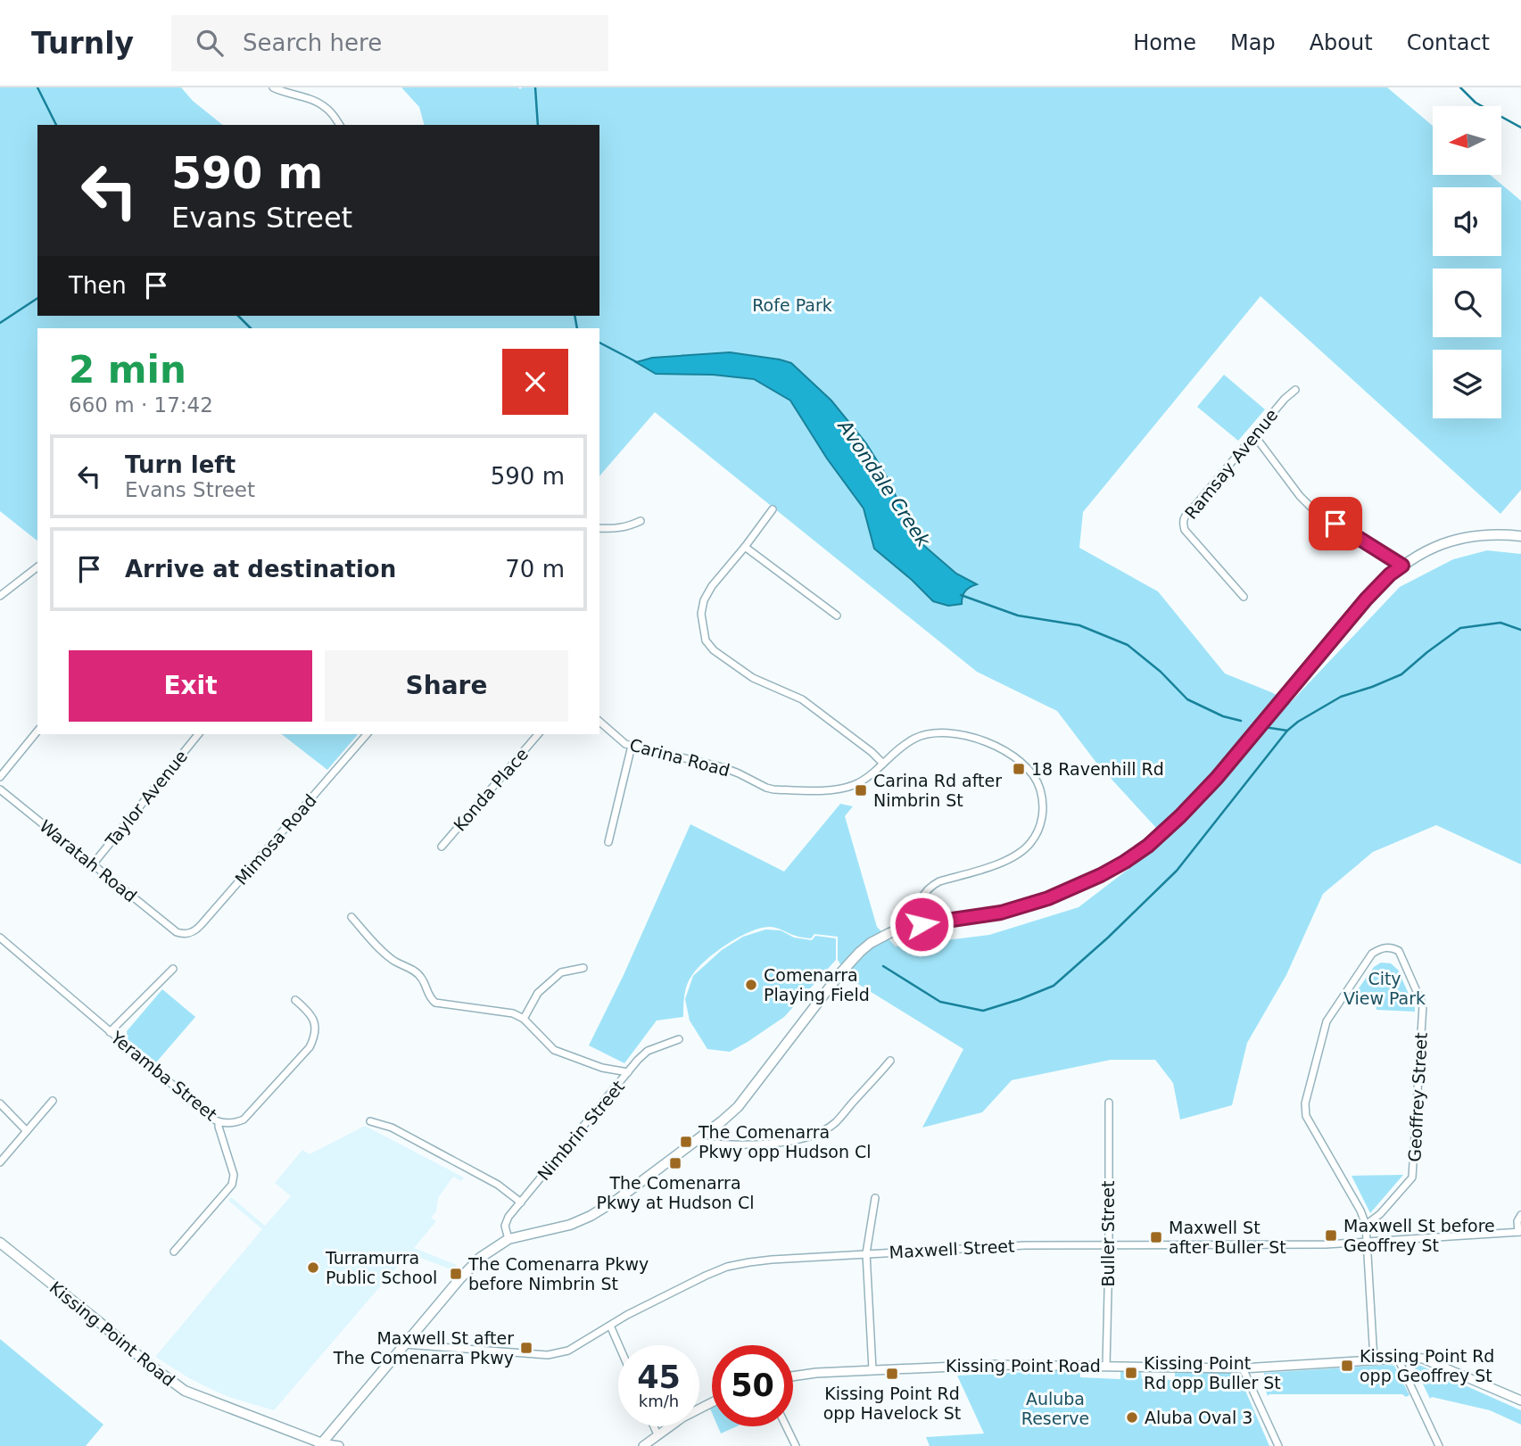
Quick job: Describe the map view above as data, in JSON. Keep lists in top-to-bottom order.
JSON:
{
  "streets": {
    "main road": ["Kissing Point Road"],
    "street": [
      "Ramsay Avenue",
      "Carina Road",
      "Konda Place",
      "Taylor Avenue",
      "Mimosa Road",
      "Waratah Road",
      "Yeramba Street",
      "Geoffrey Street",
      "Nimbrin Street",
      "Buller Street",
      "Maxwell Street"
    ]
  },
  "crossings": [
    ["Taylor Avenue", "Waratah Road"],
    ["Mimosa Road", "Waratah Road"],
    ["Geoffrey Street", "Maxwell Street"],
    ["Geoffrey Street", "Kissing Point Road"],
    ["Buller Street", "Maxwell Street"],
    ["Buller Street", "Kissing Point Road"]
  ],
  "water": ["Avondale Creek"],
  "parks": ["Rofe Park", "City View Park", "Auluba Reserve"],
  "places": {
    "transit": [
      "18 Ravenhill Rd",
      "Carina Rd after Nimbrin St",
      "The Comenarra Pkwy opp Hudson Cl",
      "The Comenarra Pkwy at Hudson Cl",
      "Maxwell St before Geoffrey St",
      "Maxwell St after Buller St",
      "The Comenarra Pkwy before Nimbrin St",
      "Maxwell St after The Comenarra Pkwy",
      "Kissing Point Rd opp Geoffrey St",
      "Kissing Point Rd opp Buller St",
      "Kissing Point Rd opp Havelock St"
    ],
    "other": ["Comenarra Playing Field", "Turramurra Public School", "Aluba Oval 3"]
  },
  "north": "left",
  "page": {
    "header": "Turnly",
    "search": "Search here",
    "nav": [
      "Home",
      "Map",
      "About",
      "Contact"
    ],
    "turn": ["590 m", "Evans Street"],
    "then": "Then",
    "heading": ["2 min", "660 m · 17:42"],
    "list": [
      {
        "name": "Turn left",
        "note": "Evans Street",
        "value": "590 m"
      },
      {
        "name": "Arrive at destination",
        "value": "70 m"
      }
    ],
    "buttons": ["Exit", "Share"],
    "speed": "45 km/h",
    "limit": "50"
  }
}
